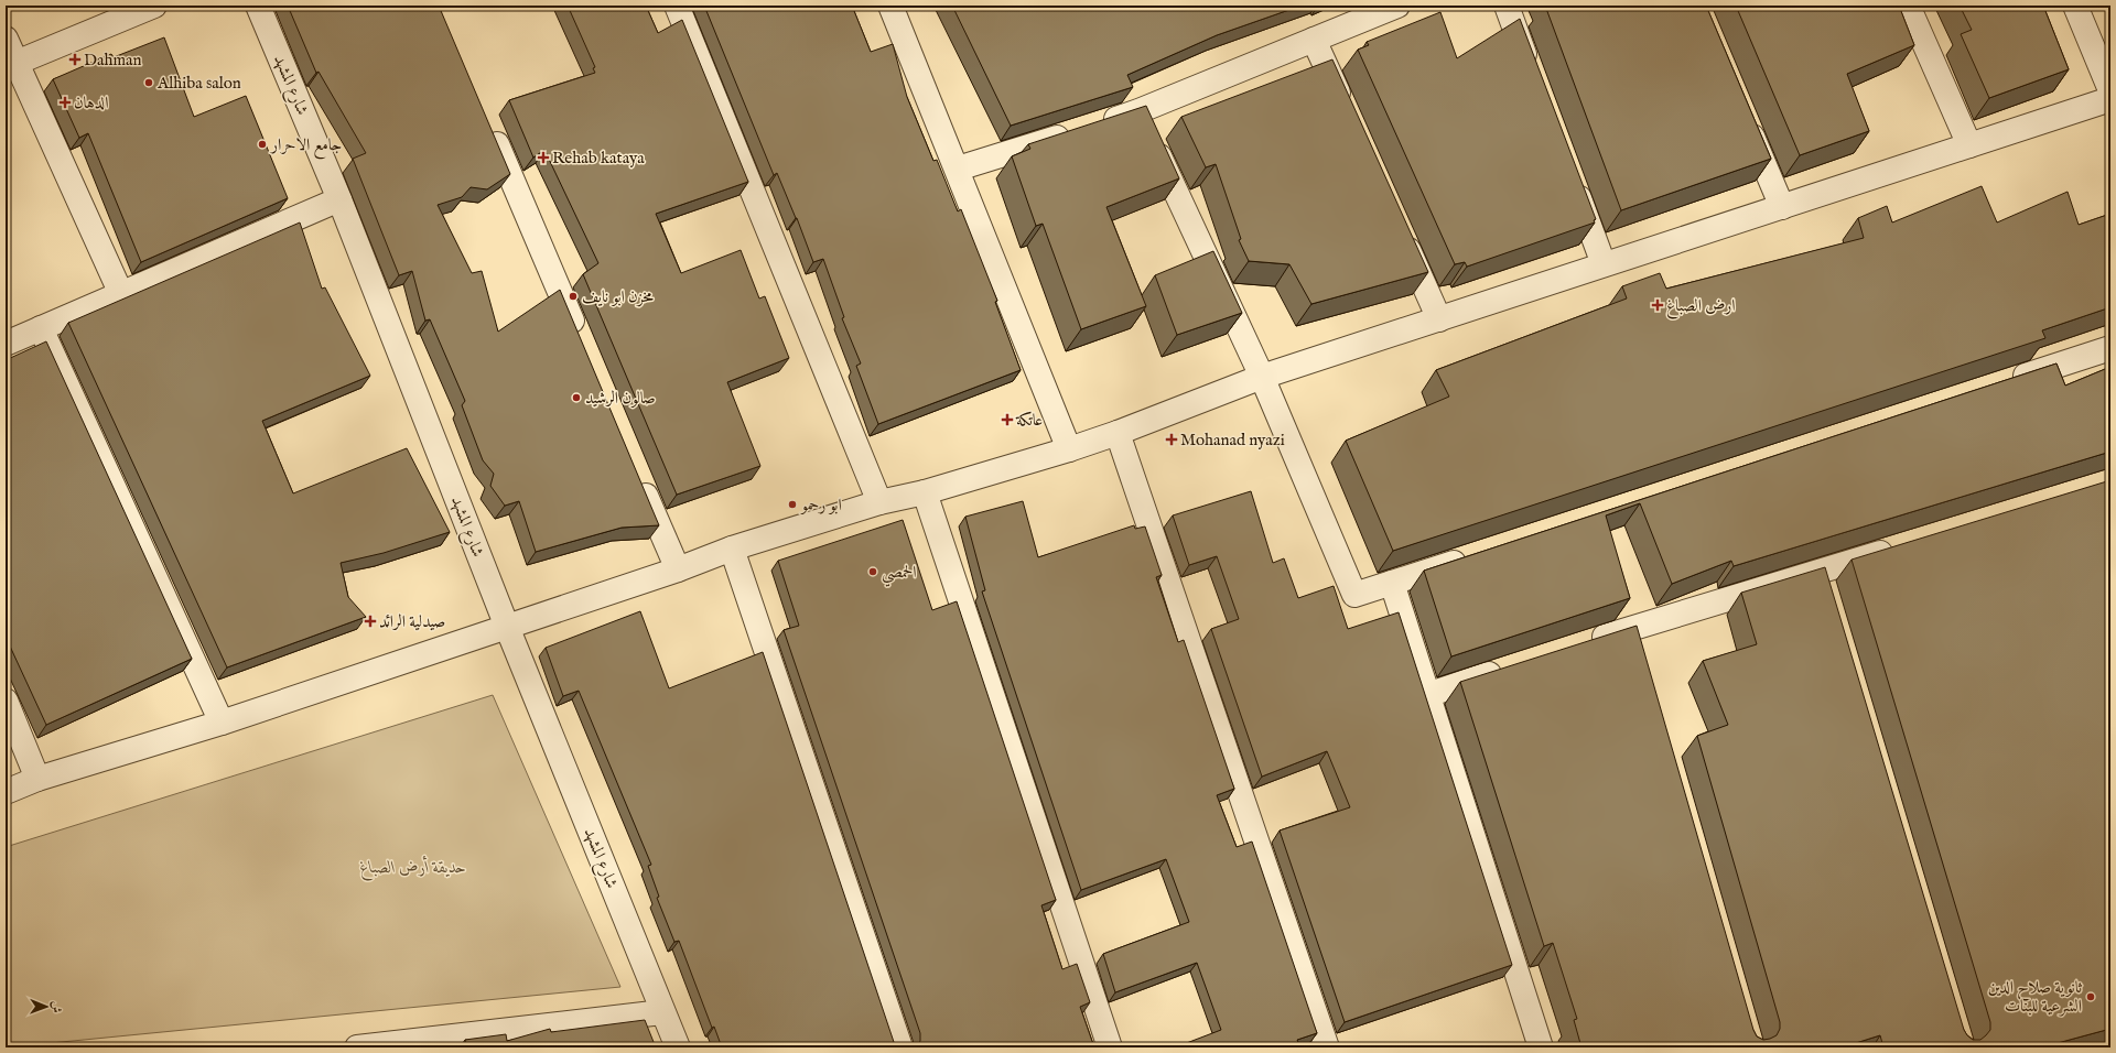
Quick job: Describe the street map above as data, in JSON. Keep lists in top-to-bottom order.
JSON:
{
  "streets": {
    "street": ["شارع المشهد"]
  },
  "parks": ["حديقة أرض الصباغ"],
  "places": {
    "health": [
      "Dahman",
      "الدهان",
      "Rehab kataya",
      "ارض الصباغ",
      "عاتكة",
      "Mohanad nyazi",
      "صيدلية الرائد"
    ],
    "other": [
      "Alhiba salon",
      "جامع الاحرار",
      "مخزن ابو نايف",
      "صالون الرشيد",
      "ابو رحمو",
      "الحمصي",
      "ثانوية صلاح الدين الشرعية للبنات"
    ]
  },
  "north": "right"
}
